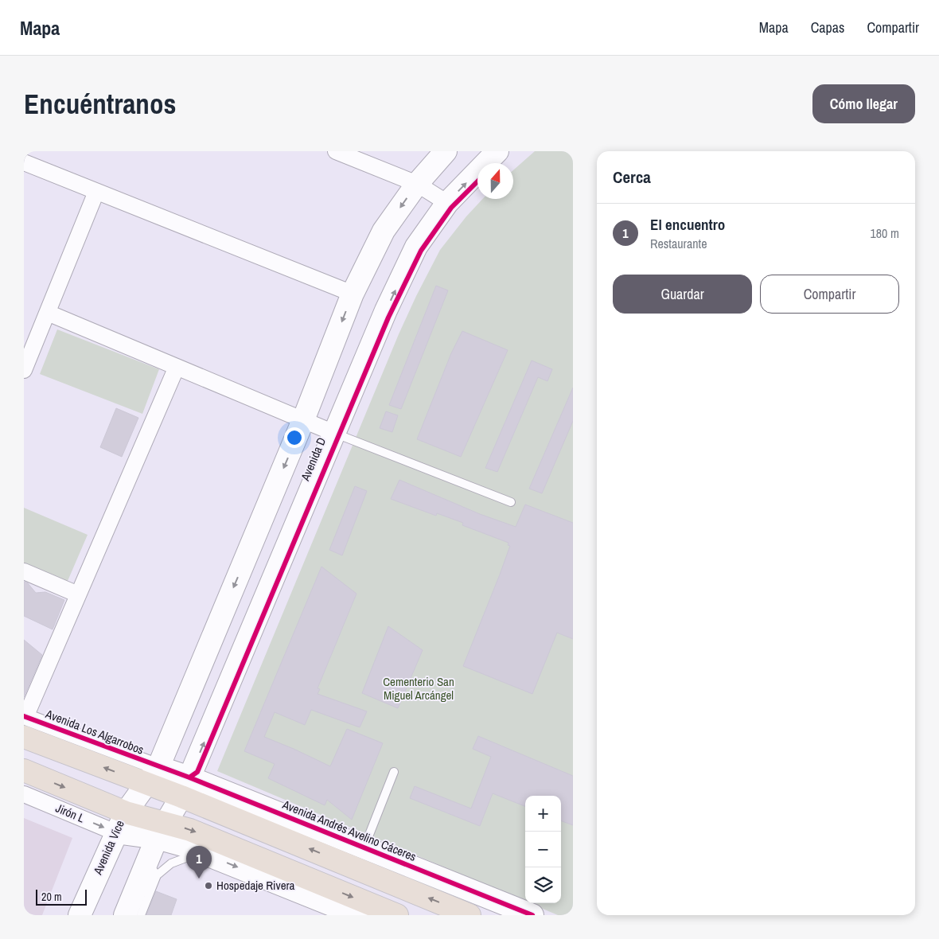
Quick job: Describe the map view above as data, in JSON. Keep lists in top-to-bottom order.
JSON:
{
  "streets": {
    "highway": ["Avenida Andrés Avelino Cáceres"],
    "main road": ["Avenida D", "Avenida Vice"],
    "street": ["Avenida Los Algarrobos", "Jirón L"]
  },
  "crossings": [
    ["Avenida D", "Avenida Los Algarrobos"],
    ["Avenida D", "Avenida Andrés Avelino Cáceres"],
    ["Avenida D", "Avenida Vice"],
    ["Avenida Los Algarrobos", "Avenida Andrés Avelino Cáceres"],
    ["Jirón L", "Avenida Vice"],
    ["Avenida Andrés Avelino Cáceres", "Avenida Vice"]
  ],
  "one_way": ["Jirón L"],
  "parks": ["Cementerio San Miguel Arcángel"],
  "places": ["Hospedaje Rivera"],
  "scale_bar": "20 m",
  "north": "top",
  "page": {
    "header": "Mapa",
    "nav": ["Mapa", "Capas", "Compartir"],
    "buttons": [
      "Cómo llegar",
      ["Guardar", "Compartir"]
    ],
    "title": "Encuéntranos",
    "heading": "Cerca",
    "list": [
      {
        "mark": "1",
        "name": "El encuentro",
        "note": "Restaurante",
        "value": "180 m"
      }
    ],
    "map_buttons": ["+", "−"],
    "pins": "1",
    "scale": "20 m"
  }
}
